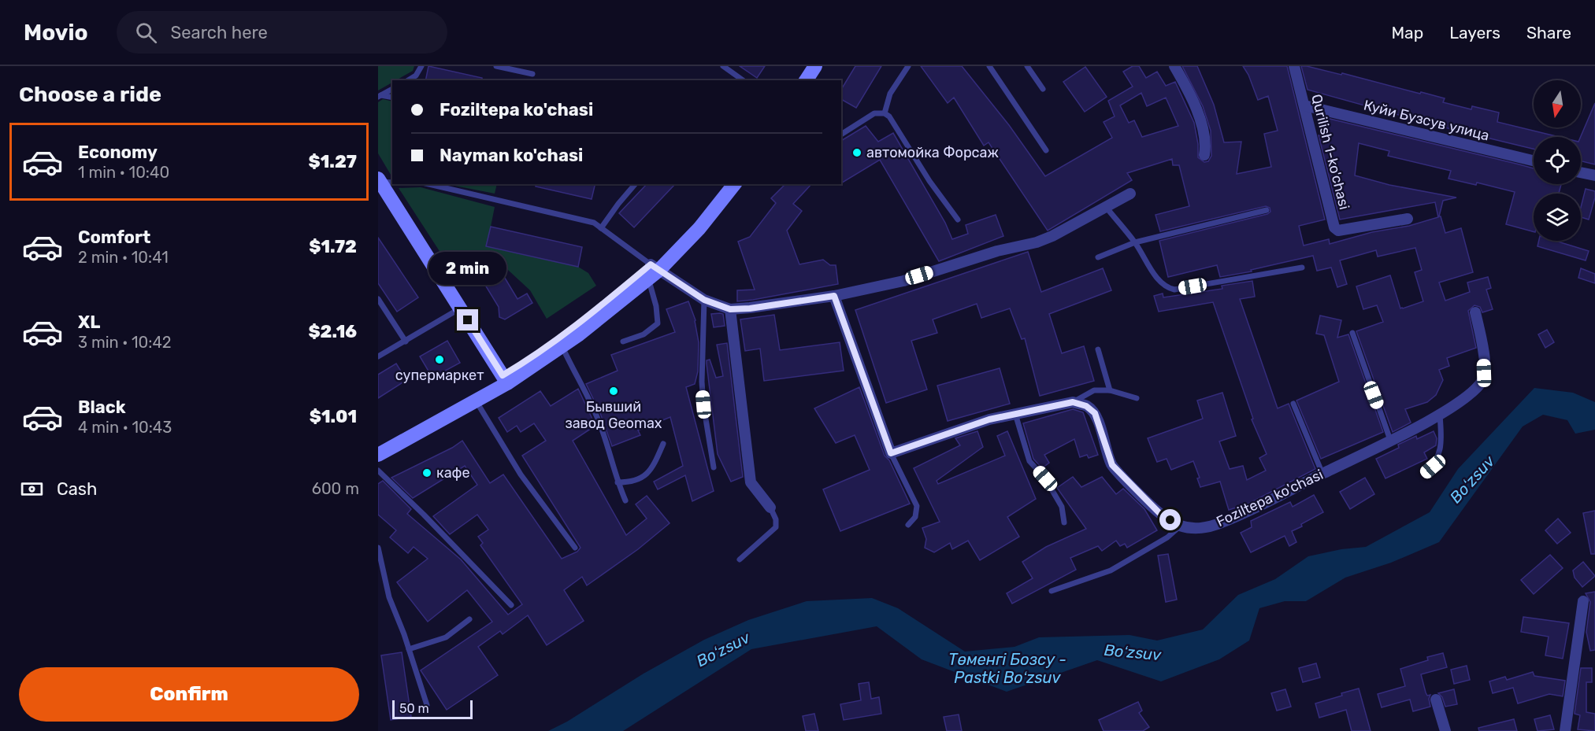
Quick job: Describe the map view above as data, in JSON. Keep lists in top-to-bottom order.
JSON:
{
  "streets": {
    "street": ["Куйи Бузсув улица", "Qurilish 1-ko'chasi", "Foziltepa ko'chasi"]
  },
  "crossings": [
    ["Куйи Бузсув улица", "Qurilish 1-ko'chasi"]
  ],
  "water": ["Boʻzsuv", "Төменгі Бозсу - Pastki Boʻzsuv"],
  "places": [
    "автомойка Форсаж",
    "супермаркет",
    "Бывший завод Geomax",
    "кафе"
  ],
  "scale_bar": "50 m",
  "north": "bottom",
  "page": {
    "header": "Movio",
    "search": "Search here",
    "nav": ["Map", "Layers", "Share"],
    "heading": "Choose a ride",
    "banner": ["Foziltepa ko'chasi", "Nayman ko'chasi"],
    "list": [
      {
        "name": "Economy",
        "note": "1 min · 10:40",
        "value": "$1.27"
      },
      {
        "name": "Comfort",
        "note": "2 min · 10:41",
        "value": "$1.72"
      },
      {
        "name": "XL",
        "note": "3 min · 10:42",
        "value": "$2.16"
      },
      {
        "name": "Black",
        "note": "4 min · 10:43",
        "value": "$1.01"
      }
    ],
    "bubble": "2 min",
    "pay": ["Cash", "600 m"],
    "buttons": "Confirm",
    "scale": "50 m"
  }
}
